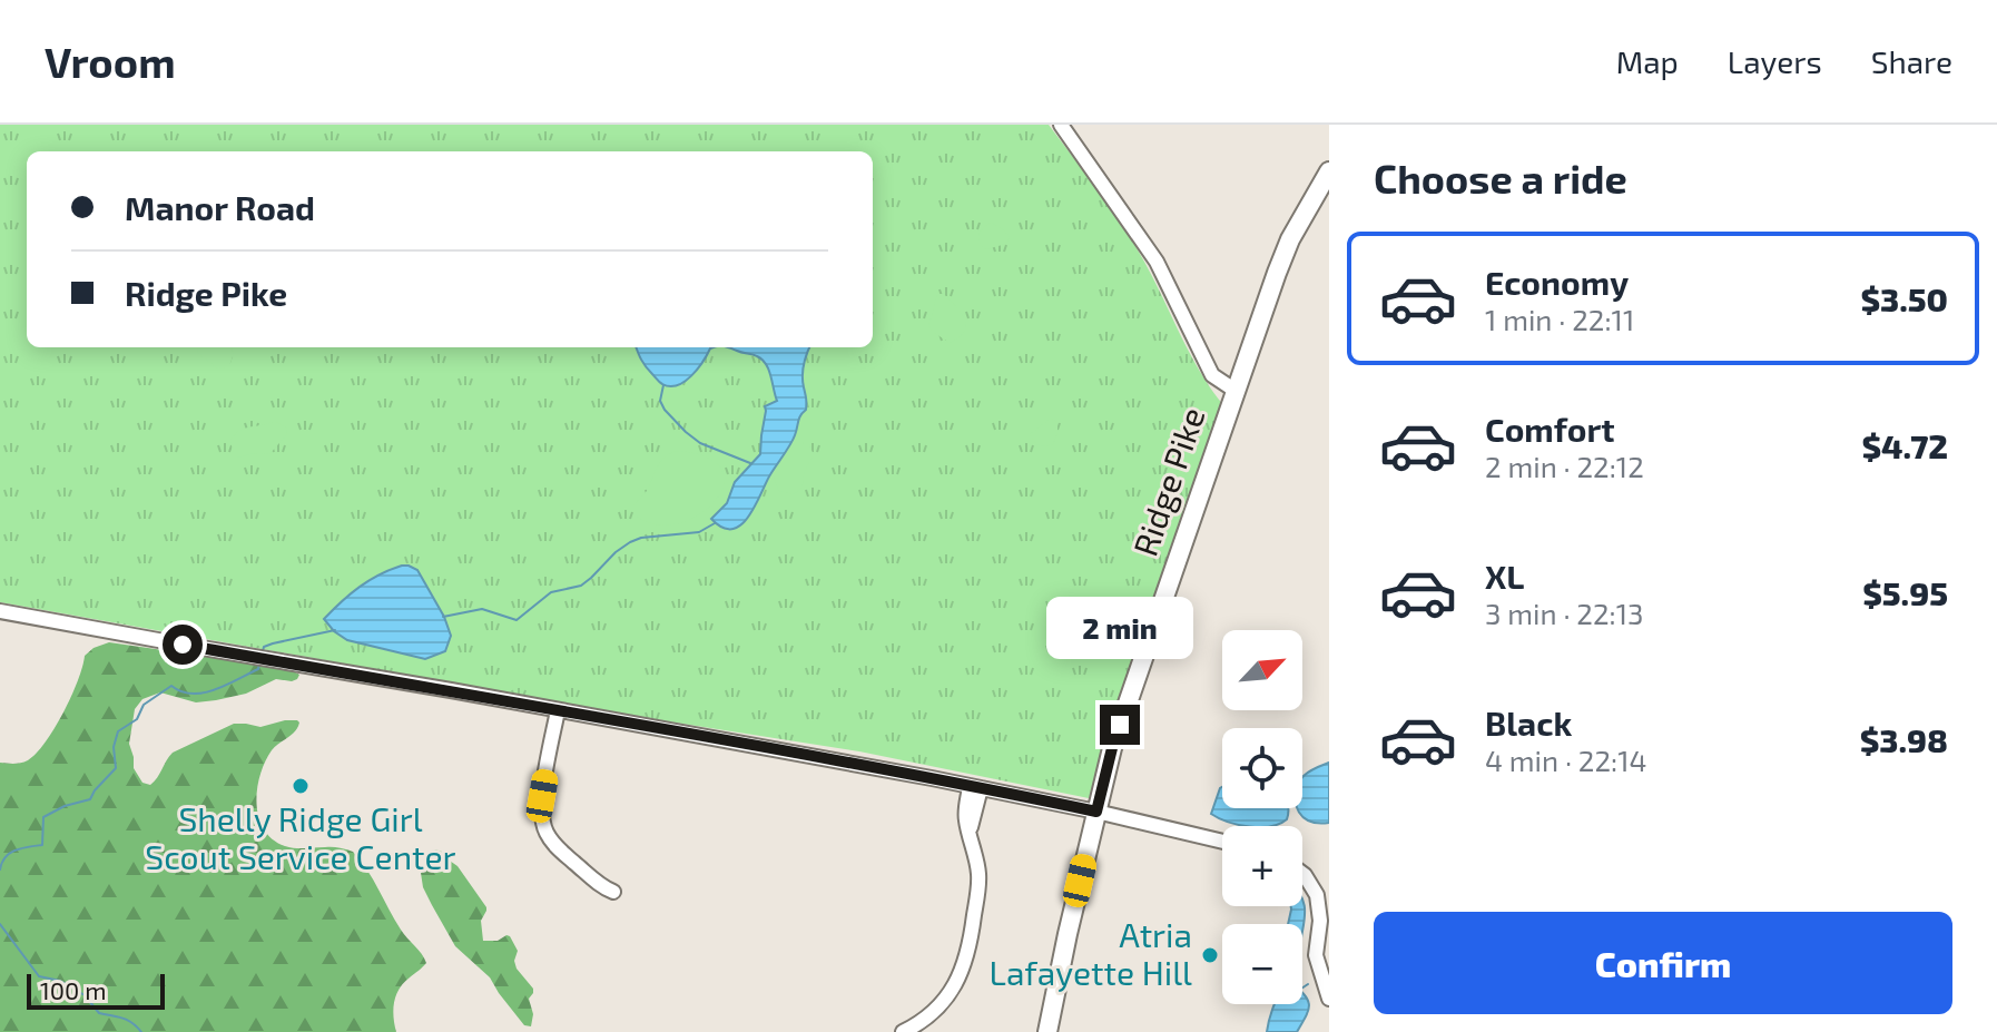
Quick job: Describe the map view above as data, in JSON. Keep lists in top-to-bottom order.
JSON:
{
  "streets": {
    "main road": ["Ridge Pike"]
  },
  "places": ["Shelly Ridge Girl Scout Service Center", "Atria Lafayette Hill"],
  "scale_bar": "100 m",
  "north": "top right",
  "page": {
    "header": "Vroom",
    "nav": ["Map", "Layers", "Share"],
    "heading": "Choose a ride",
    "banner": ["Manor Road", "Ridge Pike"],
    "list": [
      {
        "name": "Economy",
        "note": "1 min · 22:11",
        "value": "$3.50"
      },
      {
        "name": "Comfort",
        "note": "2 min · 22:12",
        "value": "$4.72"
      },
      {
        "name": "XL",
        "note": "3 min · 22:13",
        "value": "$5.95"
      },
      {
        "name": "Black",
        "note": "4 min · 22:14",
        "value": "$3.98"
      }
    ],
    "bubble": "2 min",
    "map_buttons": ["+", "−"],
    "buttons": "Confirm",
    "scale": "100 m"
  }
}
